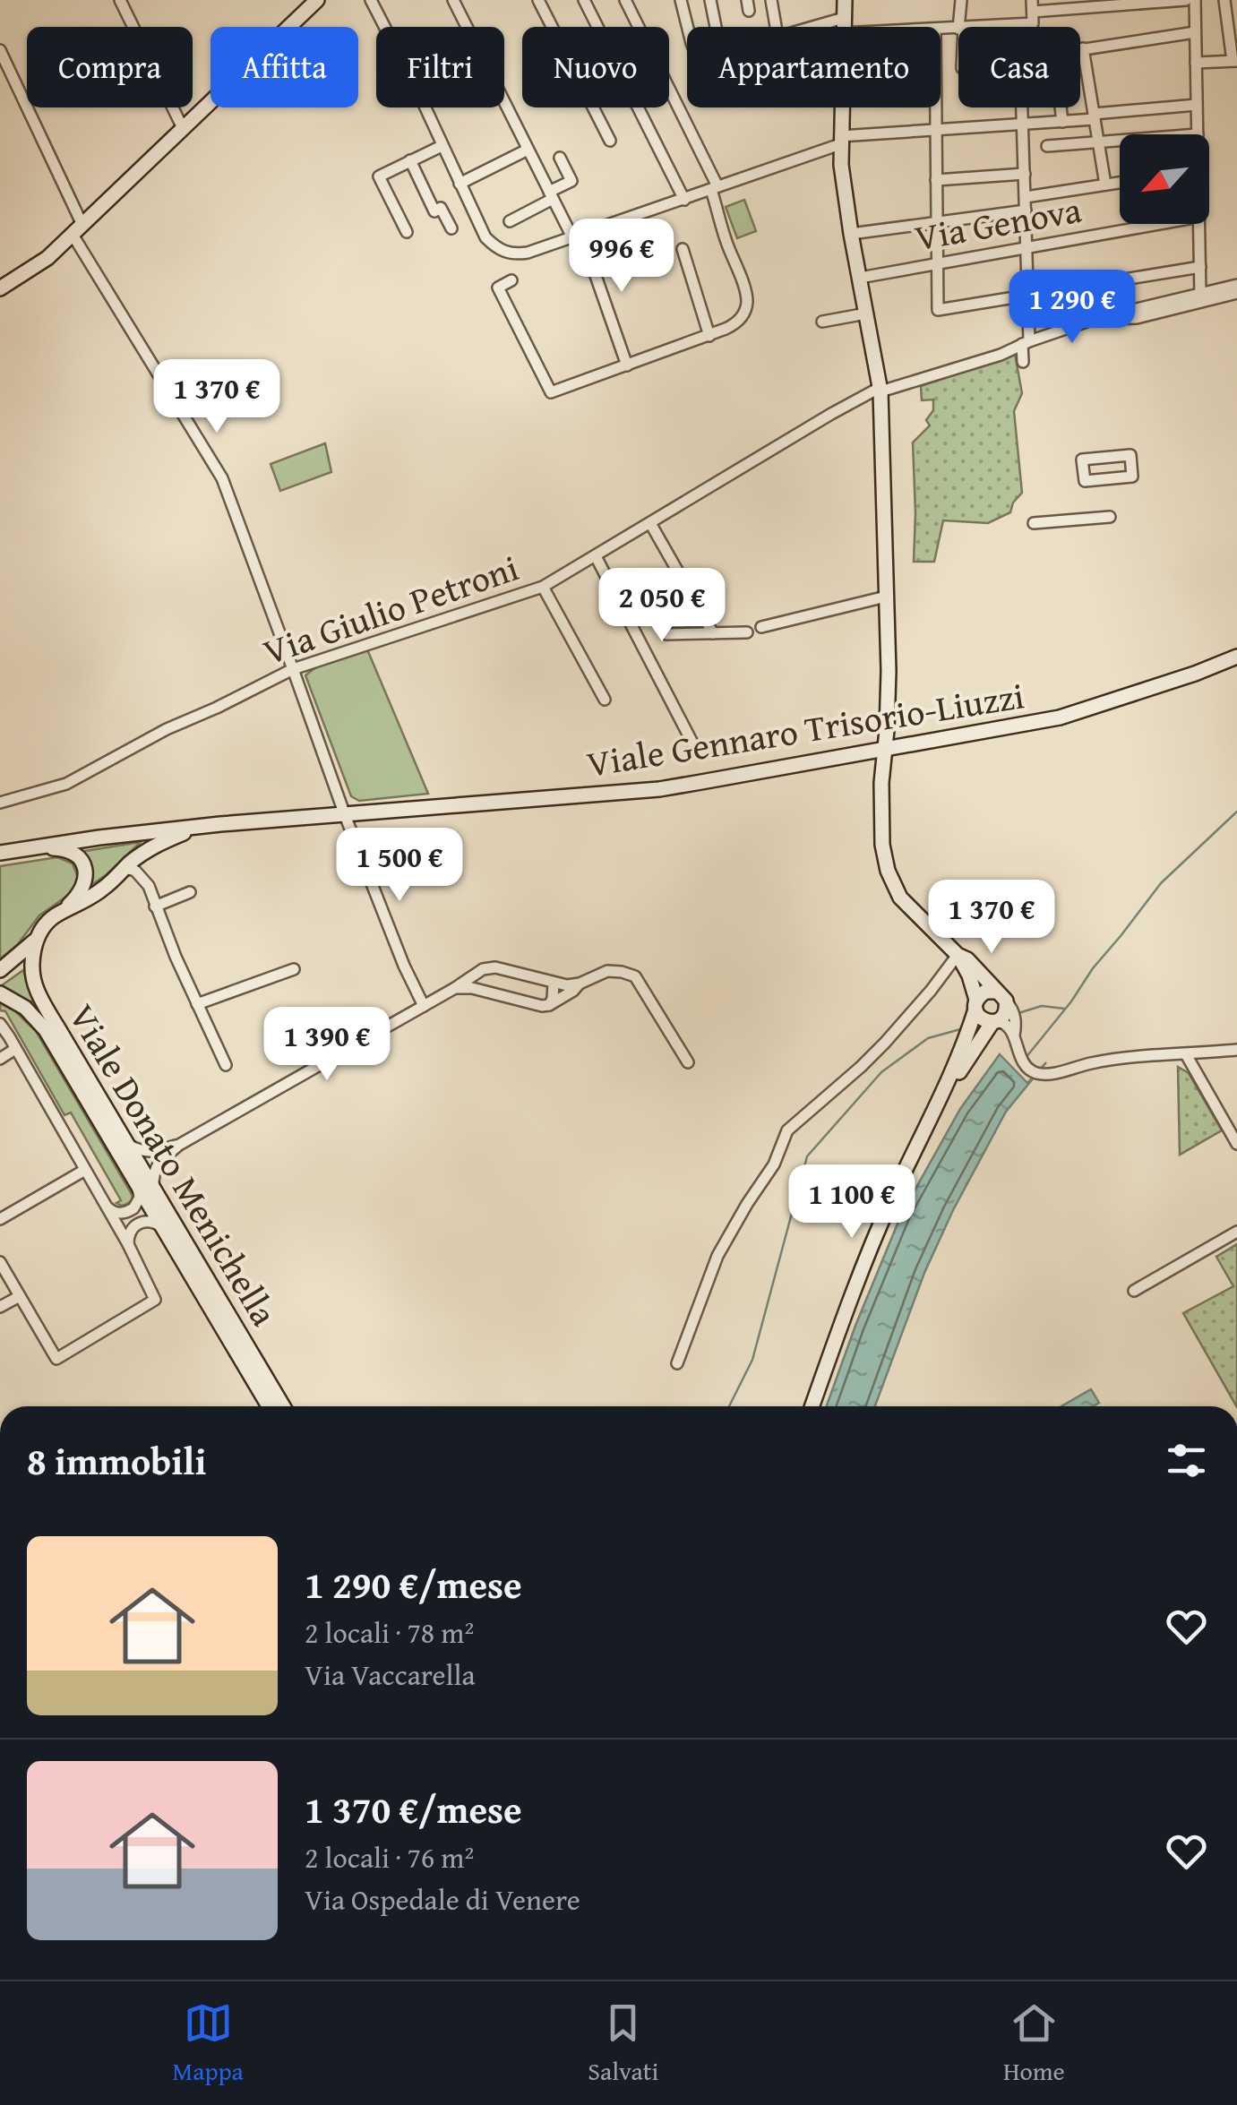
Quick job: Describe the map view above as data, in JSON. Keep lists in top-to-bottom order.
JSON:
{
  "streets": {
    "main road": ["Viale Gennaro Trisorio-Liuzzi", "Viale Donato Menichella"],
    "street": ["Via Genova", "Via Giulio Petroni"]
  },
  "north": "bottom left",
  "page": {
    "chip": [
      "Compra",
      "Affitta",
      "Filtri",
      "Nuovo",
      "Appartamento",
      "Casa"
    ],
    "price": [
      "996 €",
      "1 290 €",
      "1 370 €",
      "2 050 €",
      "1 500 €",
      "1 370 €",
      "1 390 €",
      "1 100 €"
    ],
    "heading": "8 immobili",
    "list": [
      {
        "name": "1 290 €/mese",
        "note": "2 locali · 78 m² · Via Vaccarella"
      },
      {
        "name": "1 370 €/mese",
        "note": "2 locali · 76 m² · Via Ospedale di Venere"
      }
    ],
    "tabs": ["Mappa", "Salvati", "Home"]
  }
}
